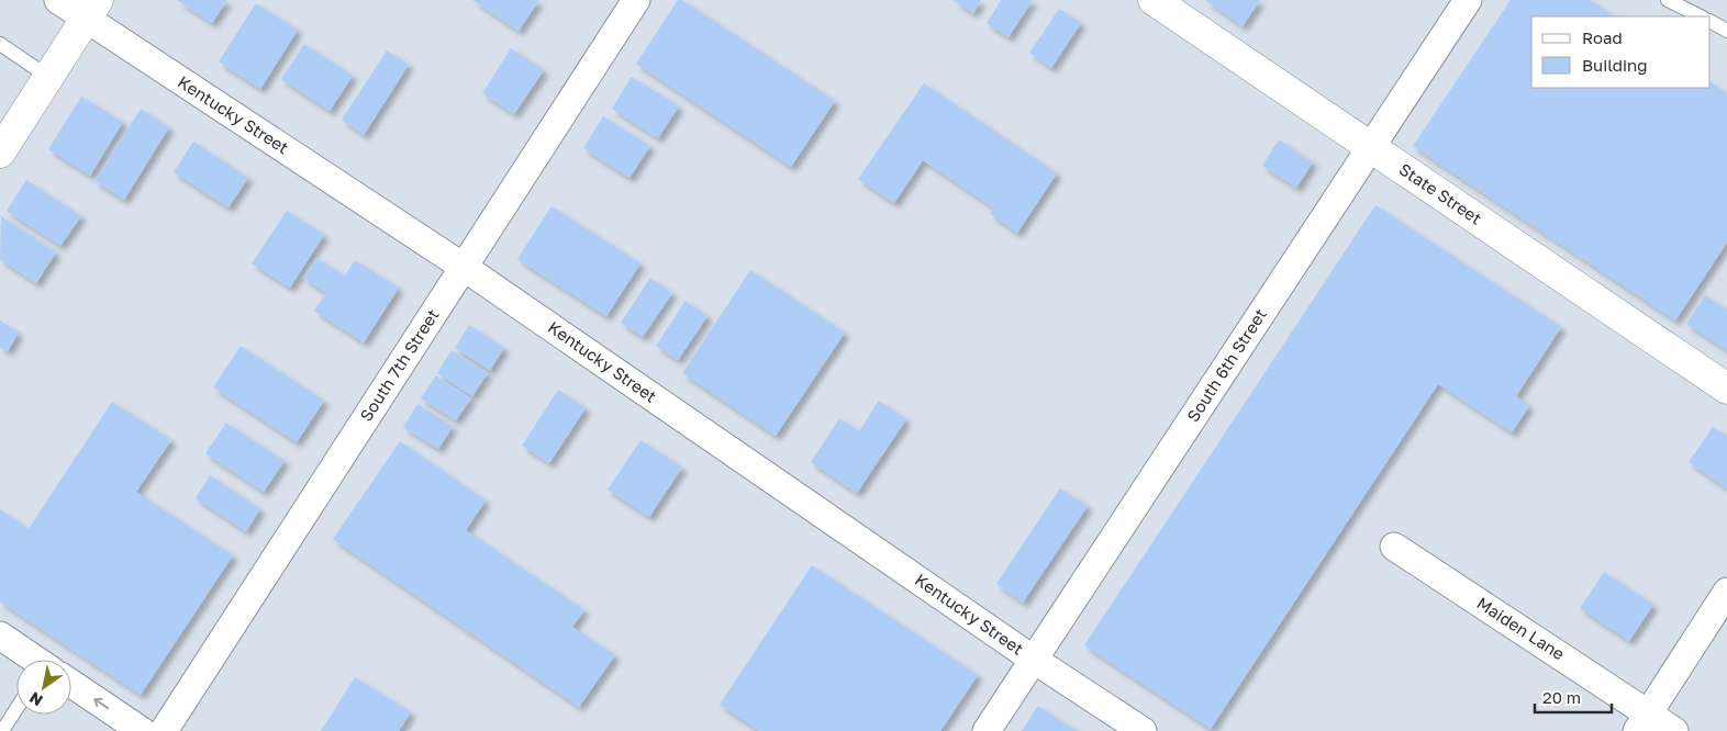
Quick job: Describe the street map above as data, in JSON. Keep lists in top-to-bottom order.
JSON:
{
  "streets": {
    "street": [
      "Kentucky Street",
      "State Street",
      "South 7th Street",
      "South 6th Street",
      "Maiden Lane"
    ]
  },
  "crossings": [
    ["Kentucky Street", "South 7th Street"],
    ["Kentucky Street", "South 6th Street"],
    ["State Street", "South 6th Street"]
  ],
  "legend": ["Road", "Building"],
  "scale_bar": "20 m",
  "north": "bottom left"
}
